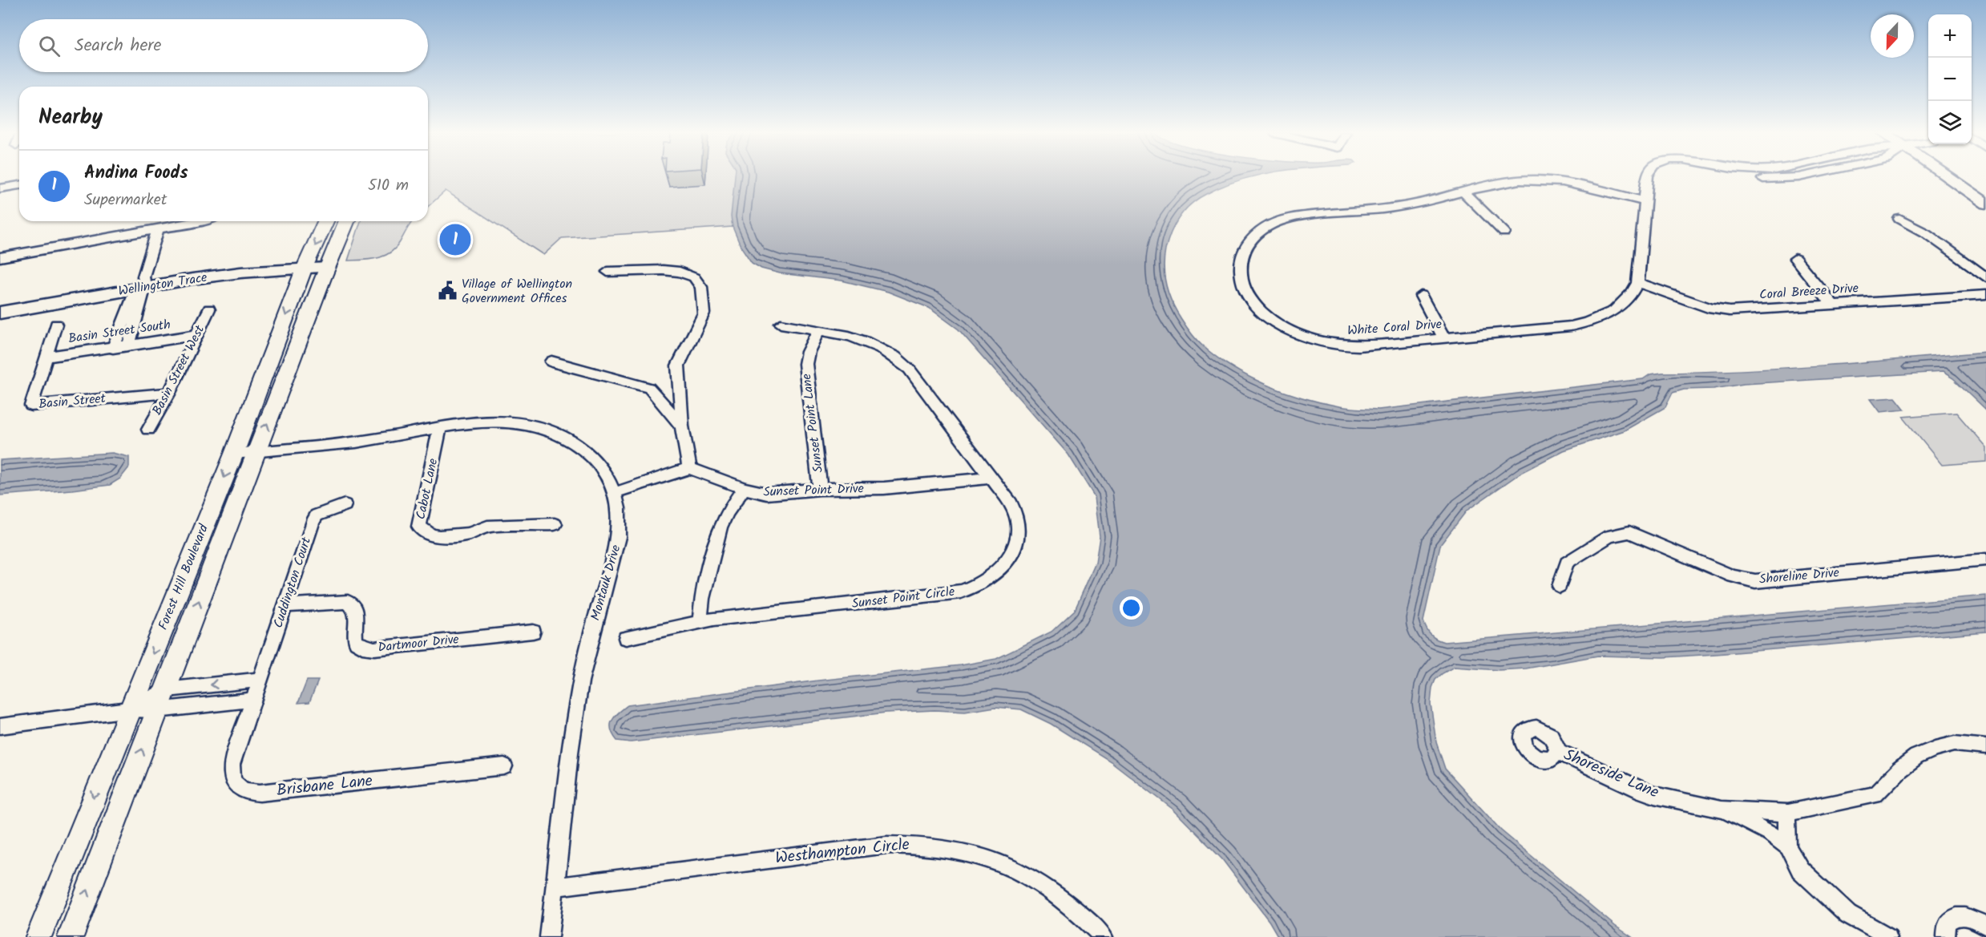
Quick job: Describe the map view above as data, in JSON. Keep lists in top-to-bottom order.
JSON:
{
  "streets": {
    "main road": ["Forest Hill Boulevard"],
    "street": [
      "Wellington Trace",
      "Coral Breeze Drive",
      "White Coral Drive",
      "Basin Street South",
      "Basin Street West",
      "Basin Street",
      "Sunset Point Lane",
      "Cabot Lane",
      "Sunset Point Drive",
      "Shoreline Drive",
      "Cuddington Court",
      "Montauk Drive",
      "Sunset Point Circle",
      "Dartmoor Drive",
      "Shoreside Lane",
      "Brisbane Lane",
      "Westhampton Circle"
    ]
  },
  "crossings": [
    ["Wellington Trace", "Forest Hill Boulevard"],
    ["Coral Breeze Drive", "White Coral Drive"],
    ["Basin Street South", "Basin Street West"],
    ["Basin Street South", "Basin Street"],
    ["Basin Street West", "Basin Street"],
    ["Sunset Point Lane", "Sunset Point Drive"],
    ["Sunset Point Lane", "Sunset Point Circle"],
    ["Cabot Lane", "Montauk Drive"],
    ["Sunset Point Drive", "Sunset Point Circle"],
    ["Forest Hill Boulevard", "Montauk Drive"],
    ["Cuddington Court", "Dartmoor Drive"],
    ["Cuddington Court", "Brisbane Lane"],
    ["Montauk Drive", "Westhampton Circle"]
  ],
  "places": {
    "public building": ["Village of Wellington Government Offices"]
  },
  "north": "bottom",
  "page": {
    "map_buttons": ["+", "−"],
    "search": "Search here",
    "heading": "Nearby",
    "list": [
      {
        "mark": "1",
        "name": "Andina Foods",
        "note": "Supermarket",
        "value": "510 m"
      }
    ],
    "pins": "1"
  }
}
